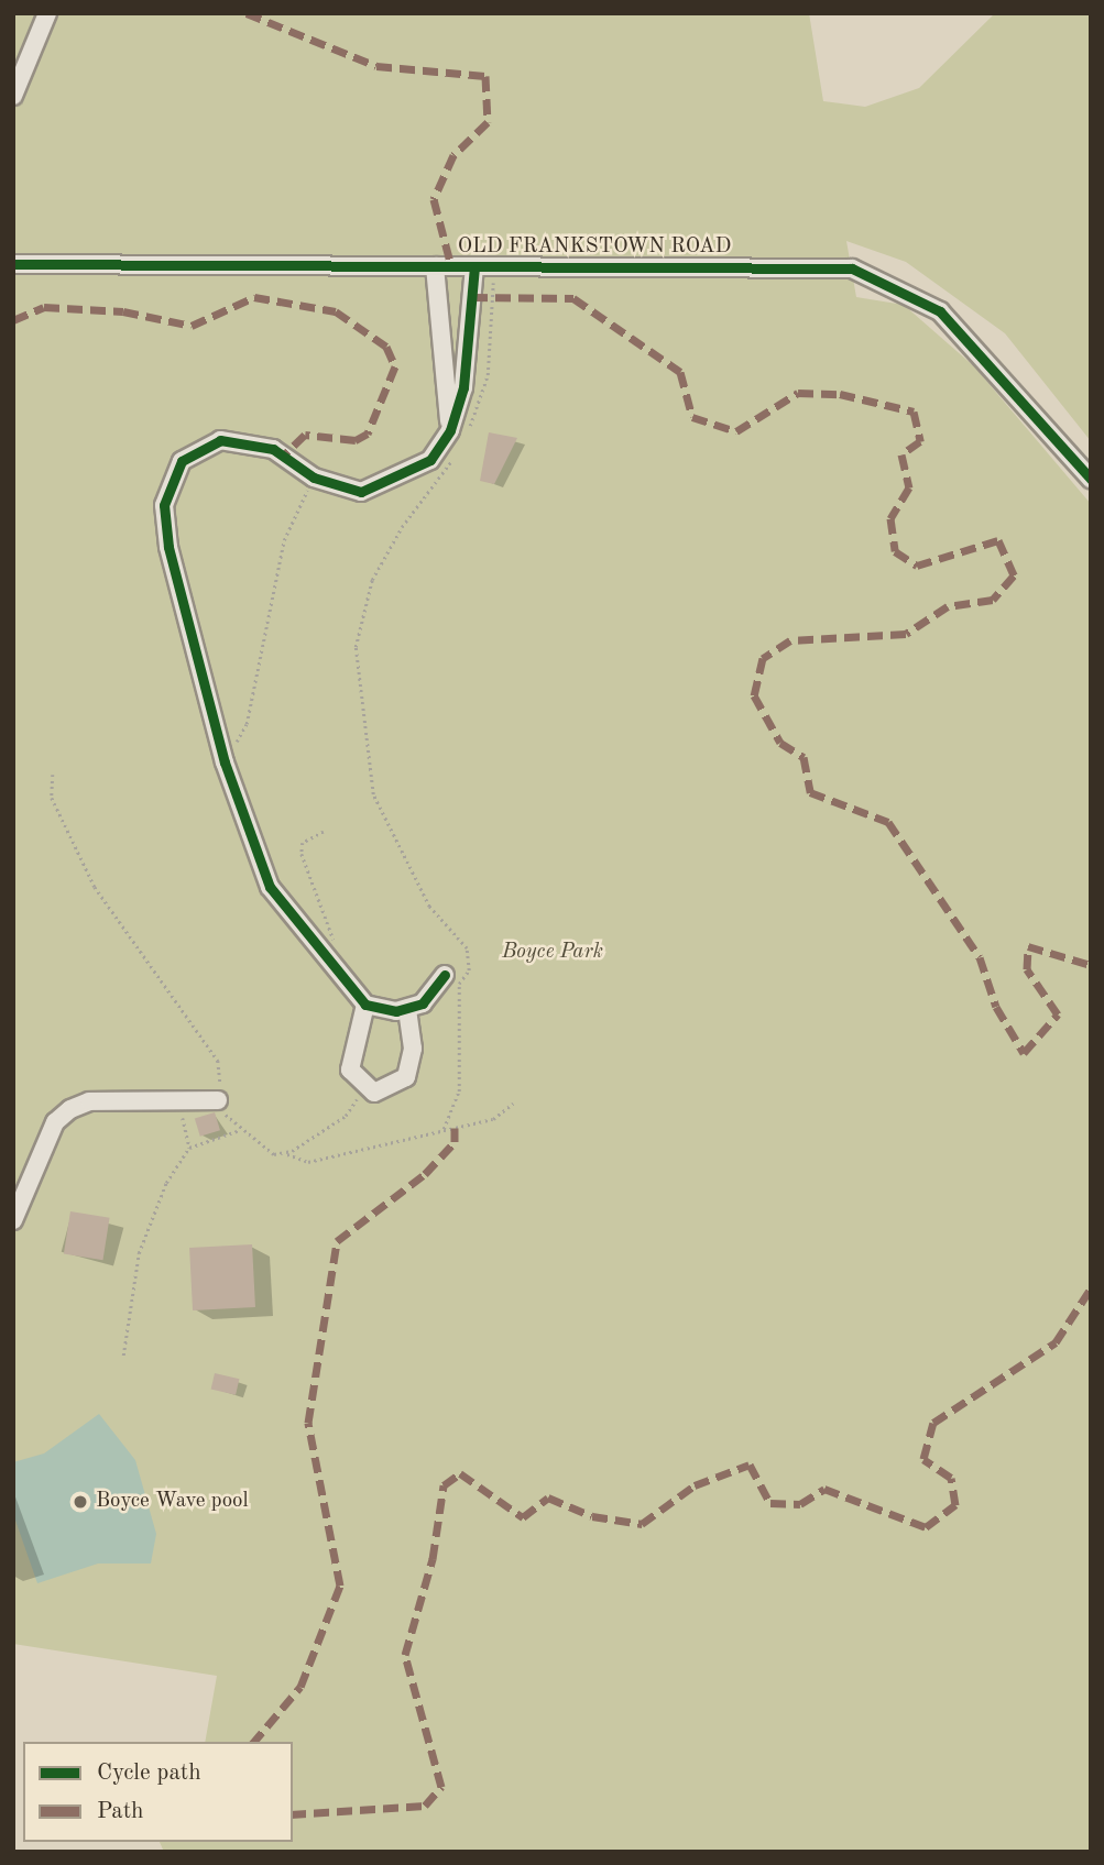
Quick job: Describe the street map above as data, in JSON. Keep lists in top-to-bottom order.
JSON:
{
  "streets": {
    "street": ["OLD FRANKSTOWN ROAD"]
  },
  "parks": ["Boyce Park"],
  "places": ["Boyce Wave pool"],
  "legend": ["Cycle path", "Path"]
}
